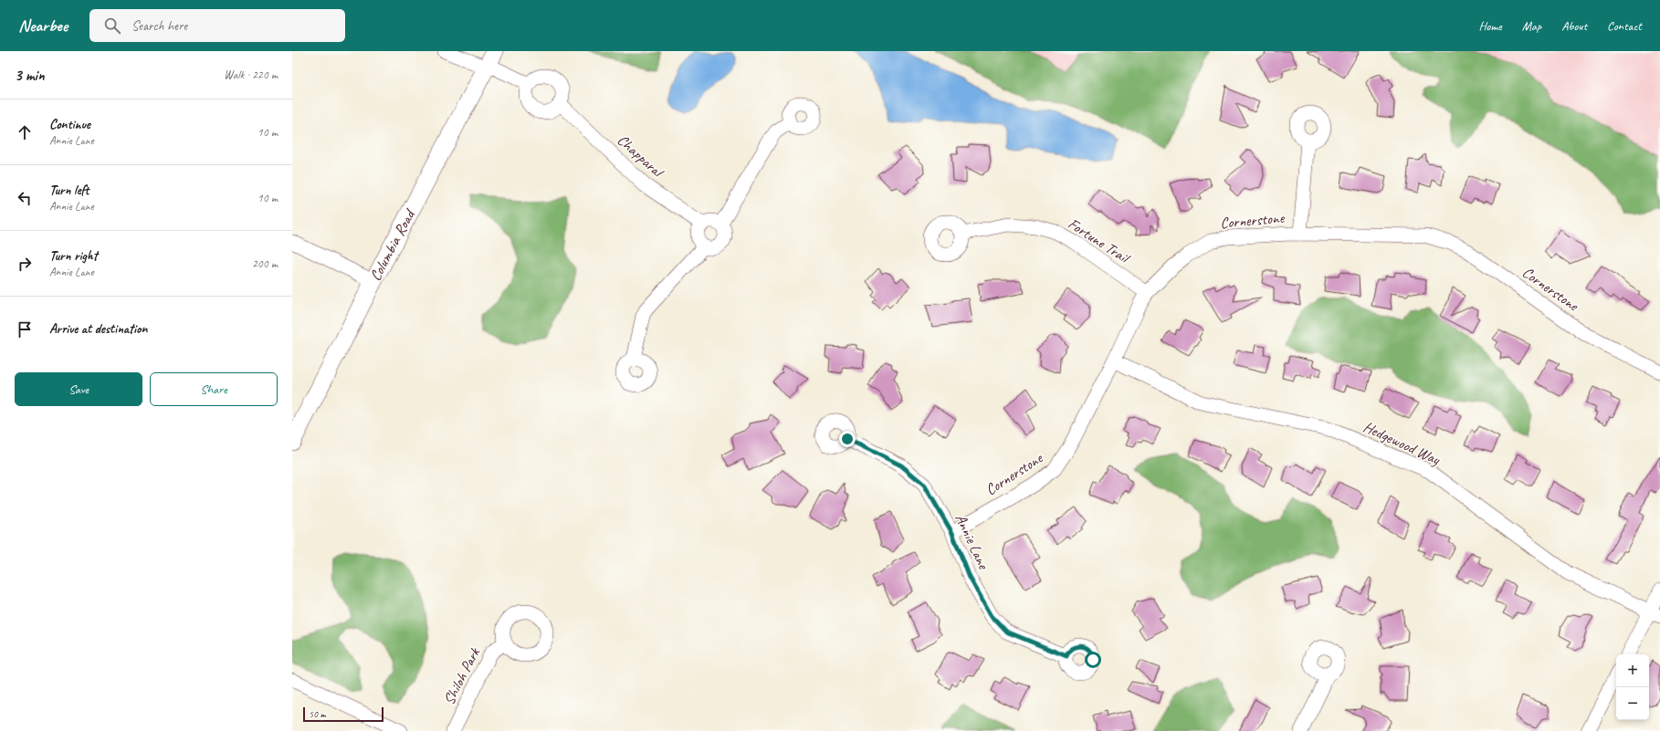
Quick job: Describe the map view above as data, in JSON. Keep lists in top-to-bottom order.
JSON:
{
  "streets": {
    "main road": ["Columbia Road"],
    "street": [
      "Chapparal",
      "Cornerstone",
      "Fortune Trail",
      "Hedgewood Way",
      "Annie Lane",
      "Shiloh Park"
    ]
  },
  "crossings": [
    ["Cornerstone", "Fortune Trail"],
    ["Cornerstone", "Hedgewood Way"],
    ["Cornerstone", "Annie Lane"]
  ],
  "scale_bar": "50 m",
  "page": {
    "header": "Nearbee",
    "search": "Search here",
    "nav": [
      "Home",
      "Map",
      "About",
      "Contact"
    ],
    "heading": ["3 min", "Walk · 220 m"],
    "list": [
      ["Continue", "Annie Lane", "10 m"],
      ["Turn left", "Annie Lane", "10 m"],
      ["Turn right", "Annie Lane", "200 m"],
      "Arrive at destination"
    ],
    "buttons": ["Save", "Share"],
    "map_buttons": ["+", "−"],
    "scale": "50 m"
  }
}
